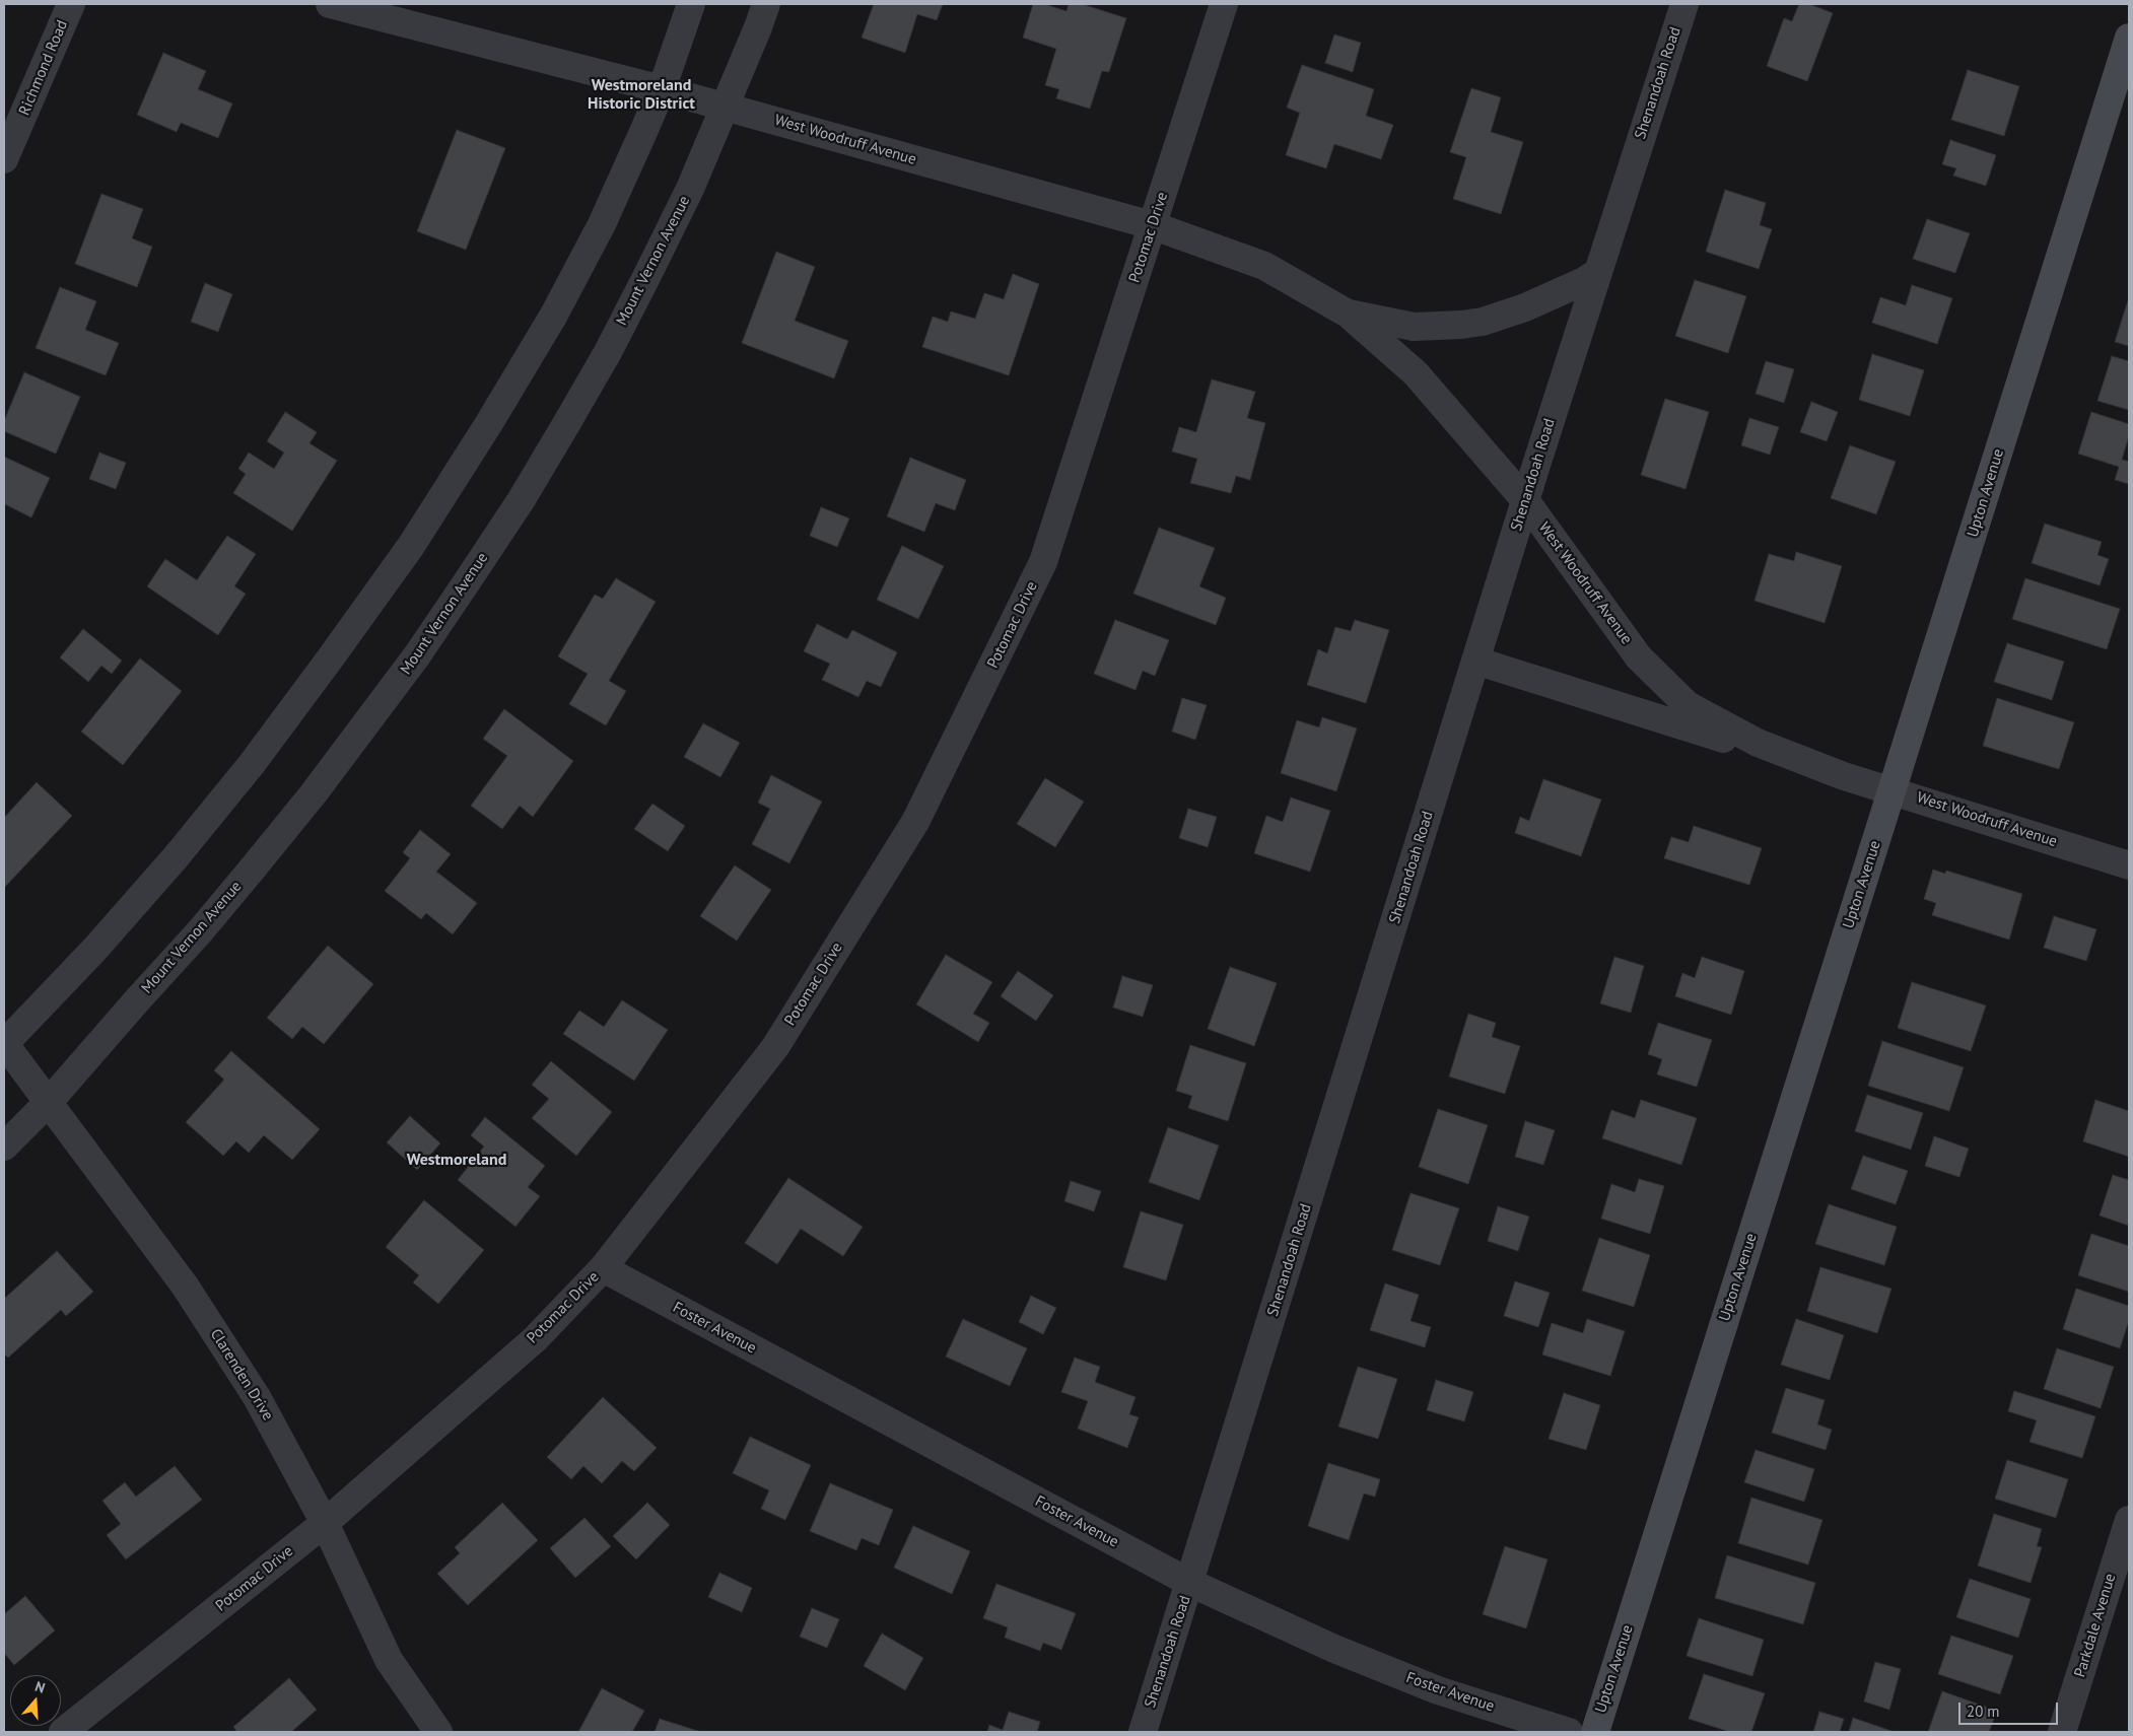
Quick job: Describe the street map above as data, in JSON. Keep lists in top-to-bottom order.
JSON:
{
  "streets": {
    "street": [
      "Richmond Road",
      "Shenandoah Road",
      "West Woodruff Avenue",
      "Potomac Drive",
      "Mount Vernon Avenue",
      "Upton Avenue",
      "Foster Avenue",
      "Clarenden Drive",
      "Parkdale Avenue"
    ]
  },
  "crossings": [
    ["Shenandoah Road", "West Woodruff Avenue"],
    ["Shenandoah Road", "Foster Avenue"],
    ["West Woodruff Avenue", "Potomac Drive"],
    ["West Woodruff Avenue", "Mount Vernon Avenue"],
    ["West Woodruff Avenue", "Upton Avenue"],
    ["Potomac Drive", "Foster Avenue"],
    ["Potomac Drive", "Clarenden Drive"],
    ["Mount Vernon Avenue", "Clarenden Drive"]
  ],
  "districts": ["Westmoreland Historic District", "Westmoreland"],
  "scale_bar": "20 m",
  "north": "top"
}
